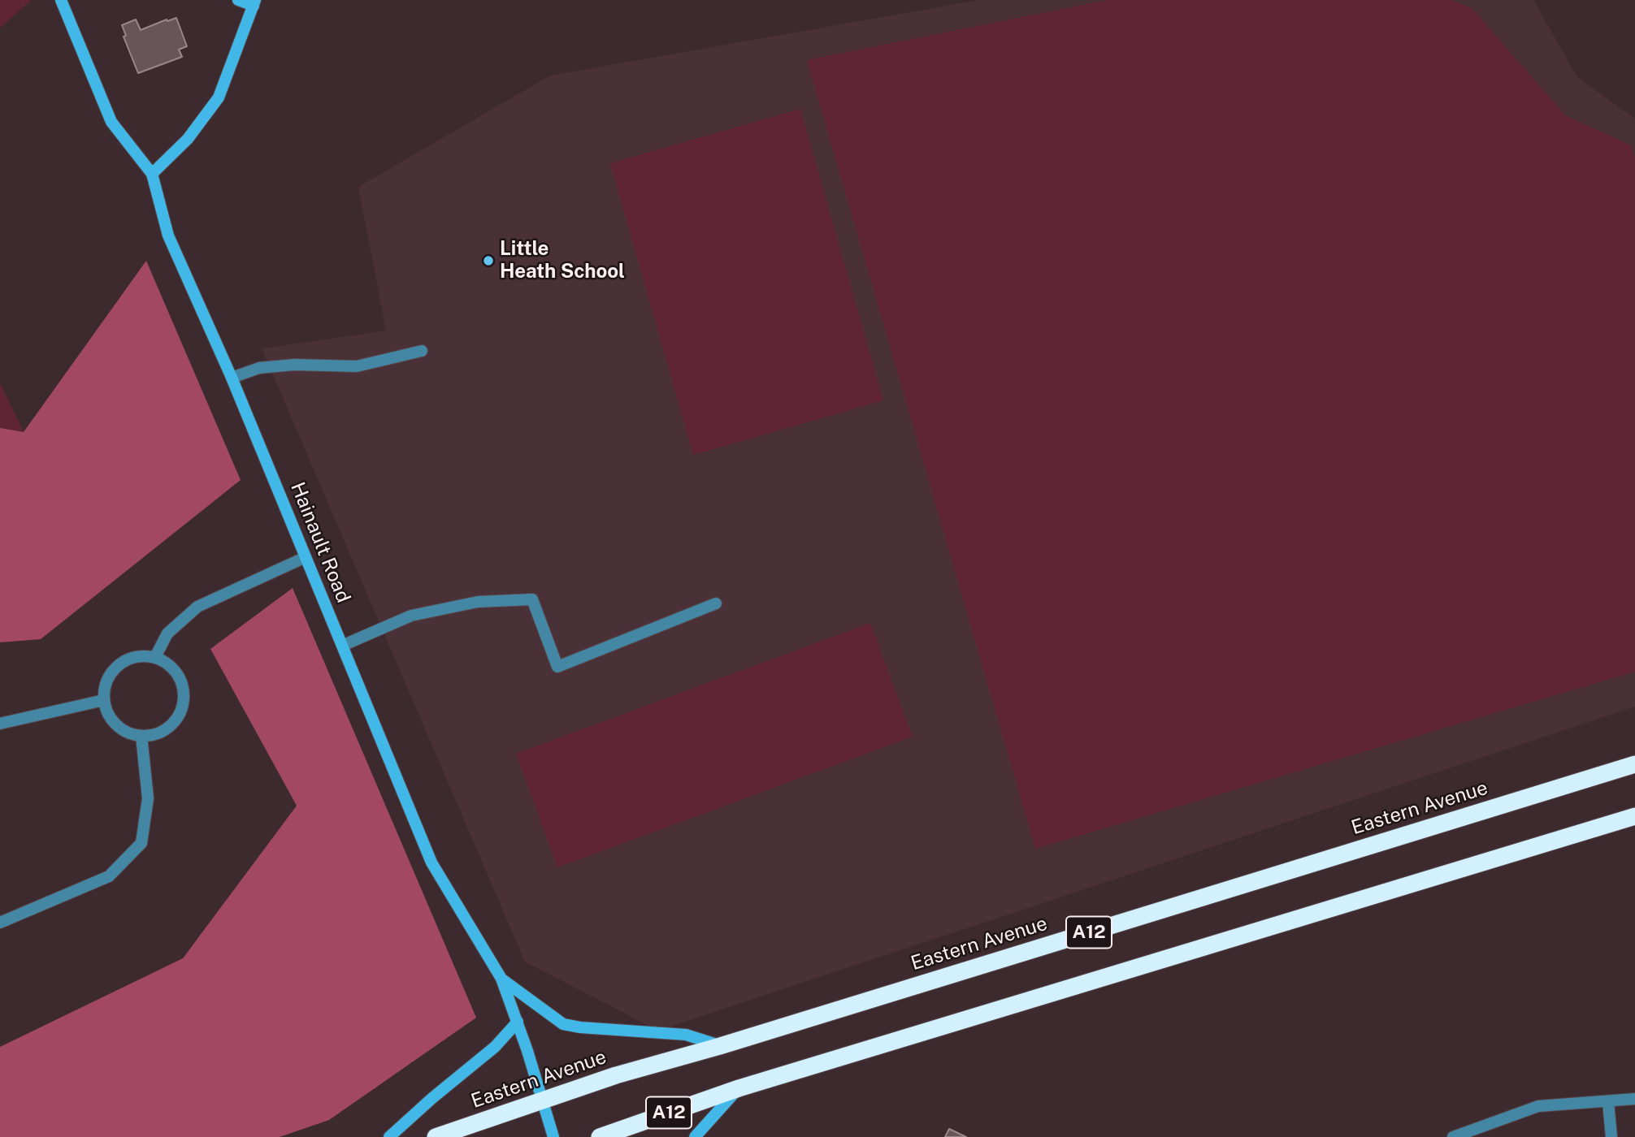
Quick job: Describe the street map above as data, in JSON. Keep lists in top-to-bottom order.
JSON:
{
  "streets": {
    "highway": ["Eastern Avenue", "A12"],
    "street": ["Hainault Road"]
  },
  "crossings": [
    ["Hainault Road", "Eastern Avenue"]
  ],
  "places": ["Little Heath School"]
}
